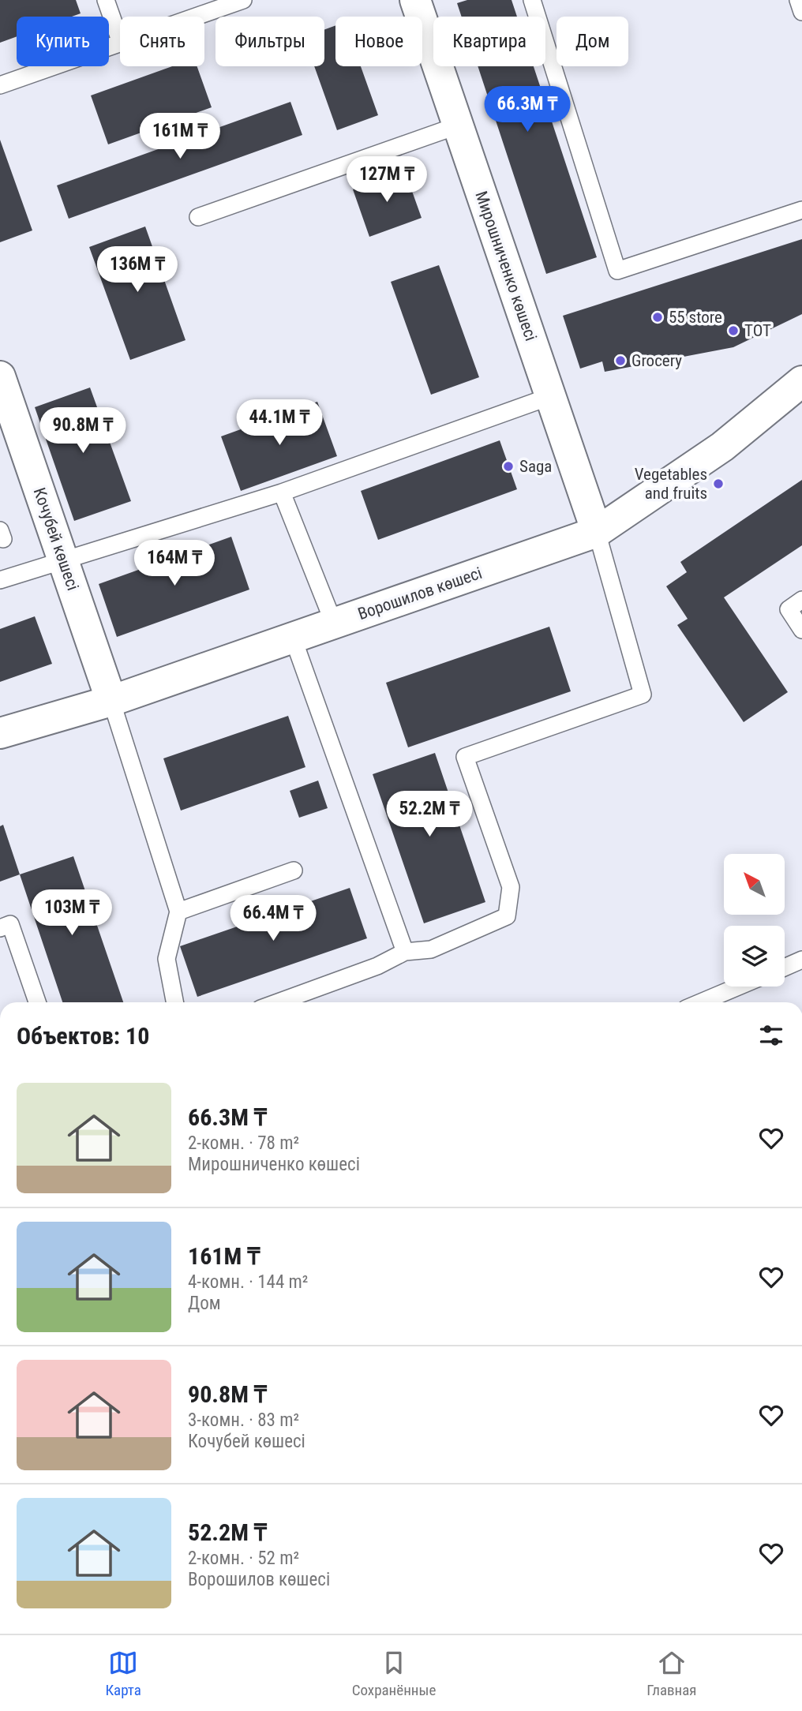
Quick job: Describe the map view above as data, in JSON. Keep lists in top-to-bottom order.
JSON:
{
  "streets": {
    "street": ["Мирошниченко көшесі", "Кочубей көшесі", "Ворошилов көшесі"]
  },
  "crossings": [
    ["Мирошниченко көшесі", "Ворошилов көшесі"],
    ["Кочубей көшесі", "Ворошилов көшесі"]
  ],
  "places": [
    "55 store",
    "ТОТ",
    "Grocery",
    "Saga",
    "Vegetables and fruits"
  ],
  "north": "top left",
  "page": {
    "chip": [
      "Купить",
      "Снять",
      "Фильтры",
      "Новое",
      "Квартира",
      "Дом"
    ],
    "price": [
      "66.3M ₸",
      "161M ₸",
      "127M ₸",
      "136M ₸",
      "44.1M ₸",
      "90.8M ₸",
      "164M ₸",
      "52.2M ₸",
      "103M ₸",
      "66.4M ₸"
    ],
    "heading": "Объектов: 10",
    "list": [
      {
        "name": "66.3M ₸",
        "note": "2-комн. · 78 m² · Мирошниченко көшесі"
      },
      {
        "name": "161M ₸",
        "note": "4-комн. · 144 m² · Дом"
      },
      {
        "name": "90.8M ₸",
        "note": "3-комн. · 83 m² · Кочубей көшесі"
      },
      {
        "name": "52.2M ₸",
        "note": "2-комн. · 52 m² · Ворошилов көшесі"
      }
    ],
    "tabs": ["Карта", "Сохранённые", "Главная"]
  }
}
